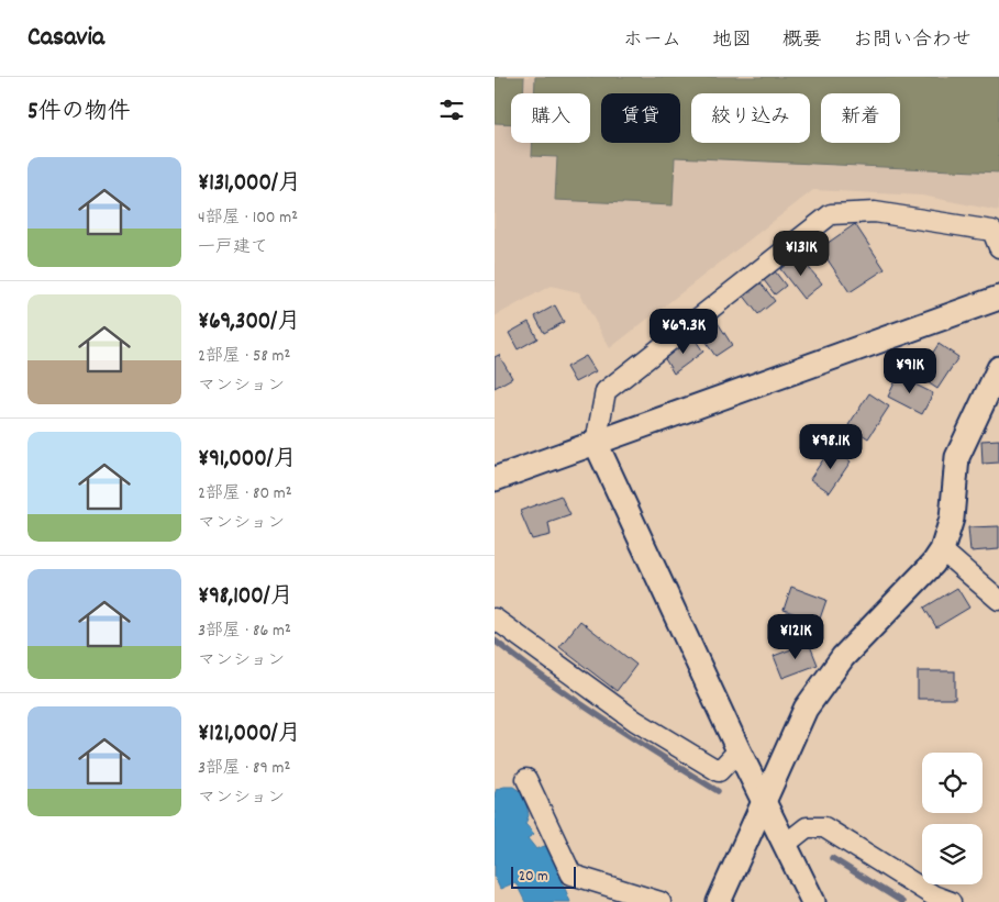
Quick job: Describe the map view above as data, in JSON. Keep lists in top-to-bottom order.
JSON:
{
  "scale_bar": "20 m",
  "page": {
    "header": "Casavia",
    "nav": [
      "ホーム",
      "地図",
      "概要",
      "お問い合わせ"
    ],
    "heading": "5件の物件",
    "chip": [
      "購入",
      "賃貸",
      "絞り込み",
      "新着"
    ],
    "list": [
      {
        "name": "¥131,000/月",
        "note": "4部屋 · 100 m² · 一戸建て"
      },
      {
        "name": "¥69,300/月",
        "note": "2部屋 · 58 m² · マンション"
      },
      {
        "name": "¥91,000/月",
        "note": "2部屋 · 80 m² · マンション"
      },
      {
        "name": "¥98,100/月",
        "note": "3部屋 · 86 m² · マンション"
      },
      {
        "name": "¥121,000/月",
        "note": "3部屋 · 89 m² · マンション"
      }
    ],
    "price": [
      "¥131K",
      "¥69.3K",
      "¥91K",
      "¥98.1K",
      "¥121K"
    ],
    "scale": "20 m"
  }
}
